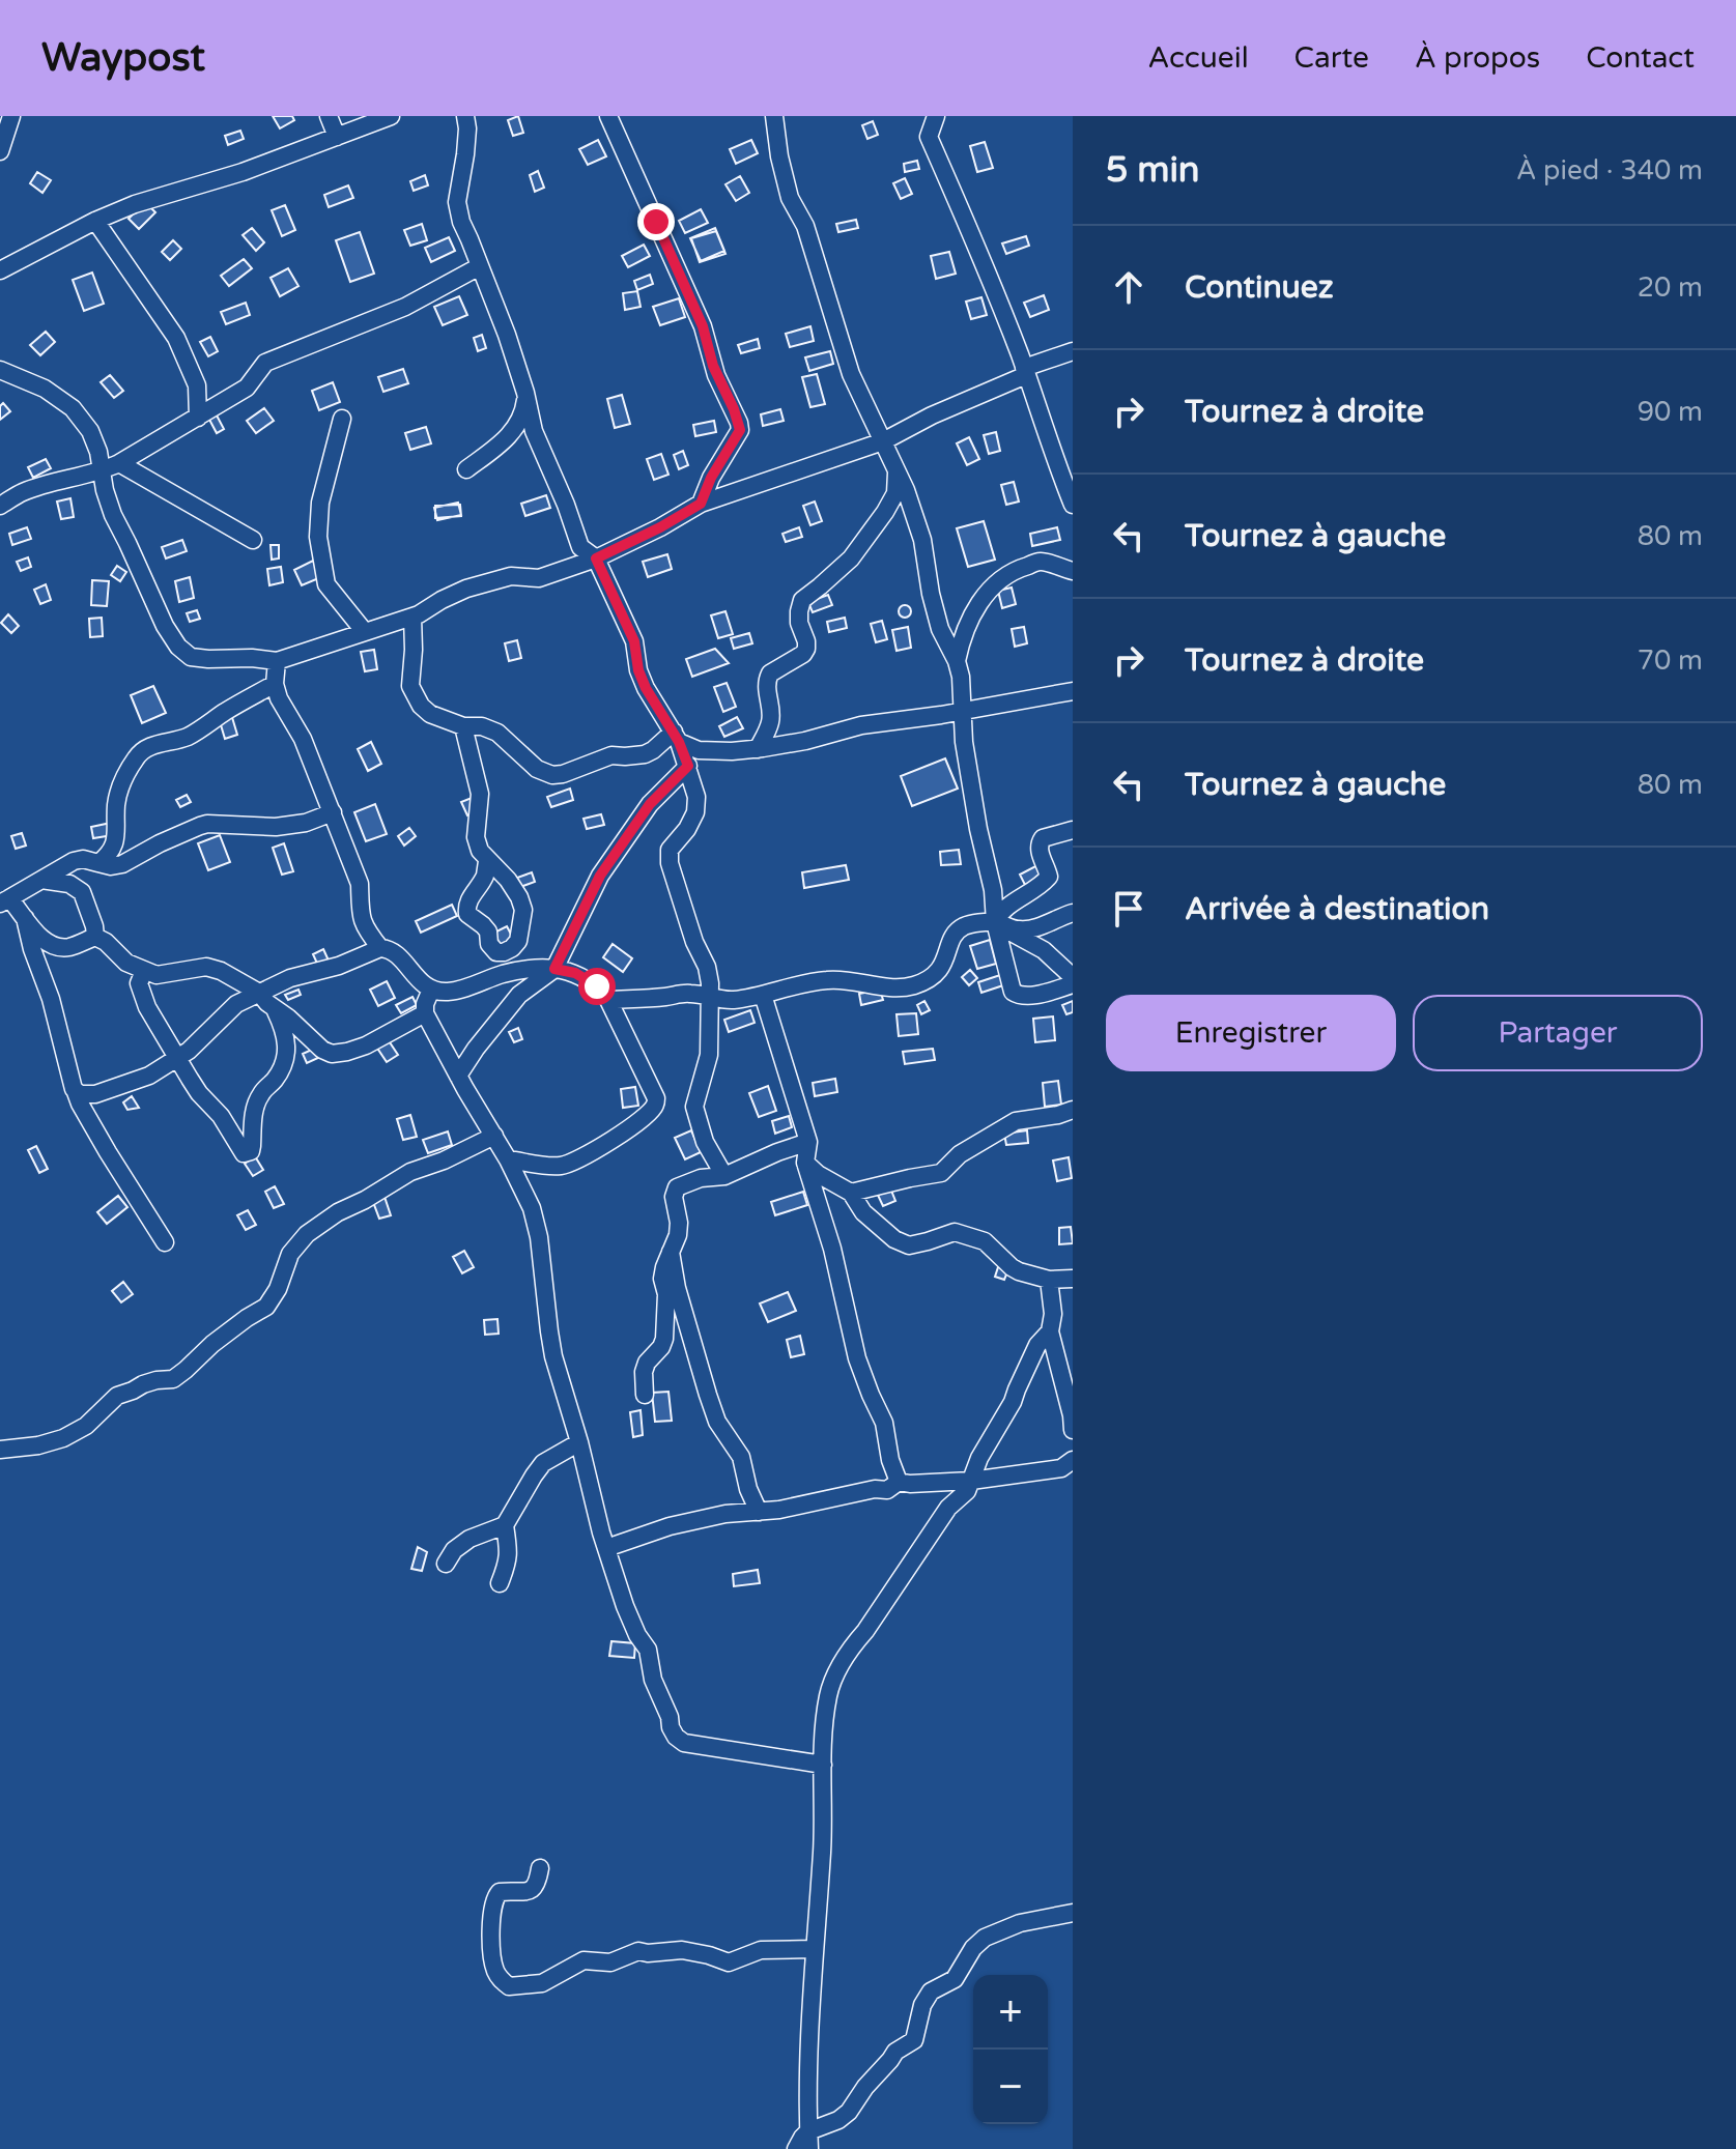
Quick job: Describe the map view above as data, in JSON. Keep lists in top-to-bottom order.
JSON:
{
  "page": {
    "header": "Waypost",
    "nav": [
      "Accueil",
      "Carte",
      "À propos",
      "Contact"
    ],
    "heading": ["5 min", "À pied · 340 m"],
    "list": [
      ["Continuez", "20 m"],
      ["Tournez à droite", "90 m"],
      ["Tournez à gauche", "80 m"],
      ["Tournez à droite", "70 m"],
      ["Tournez à gauche", "80 m"],
      "Arrivée à destination"
    ],
    "buttons": ["Enregistrer", "Partager"],
    "map_buttons": ["+", "−"]
  }
}
